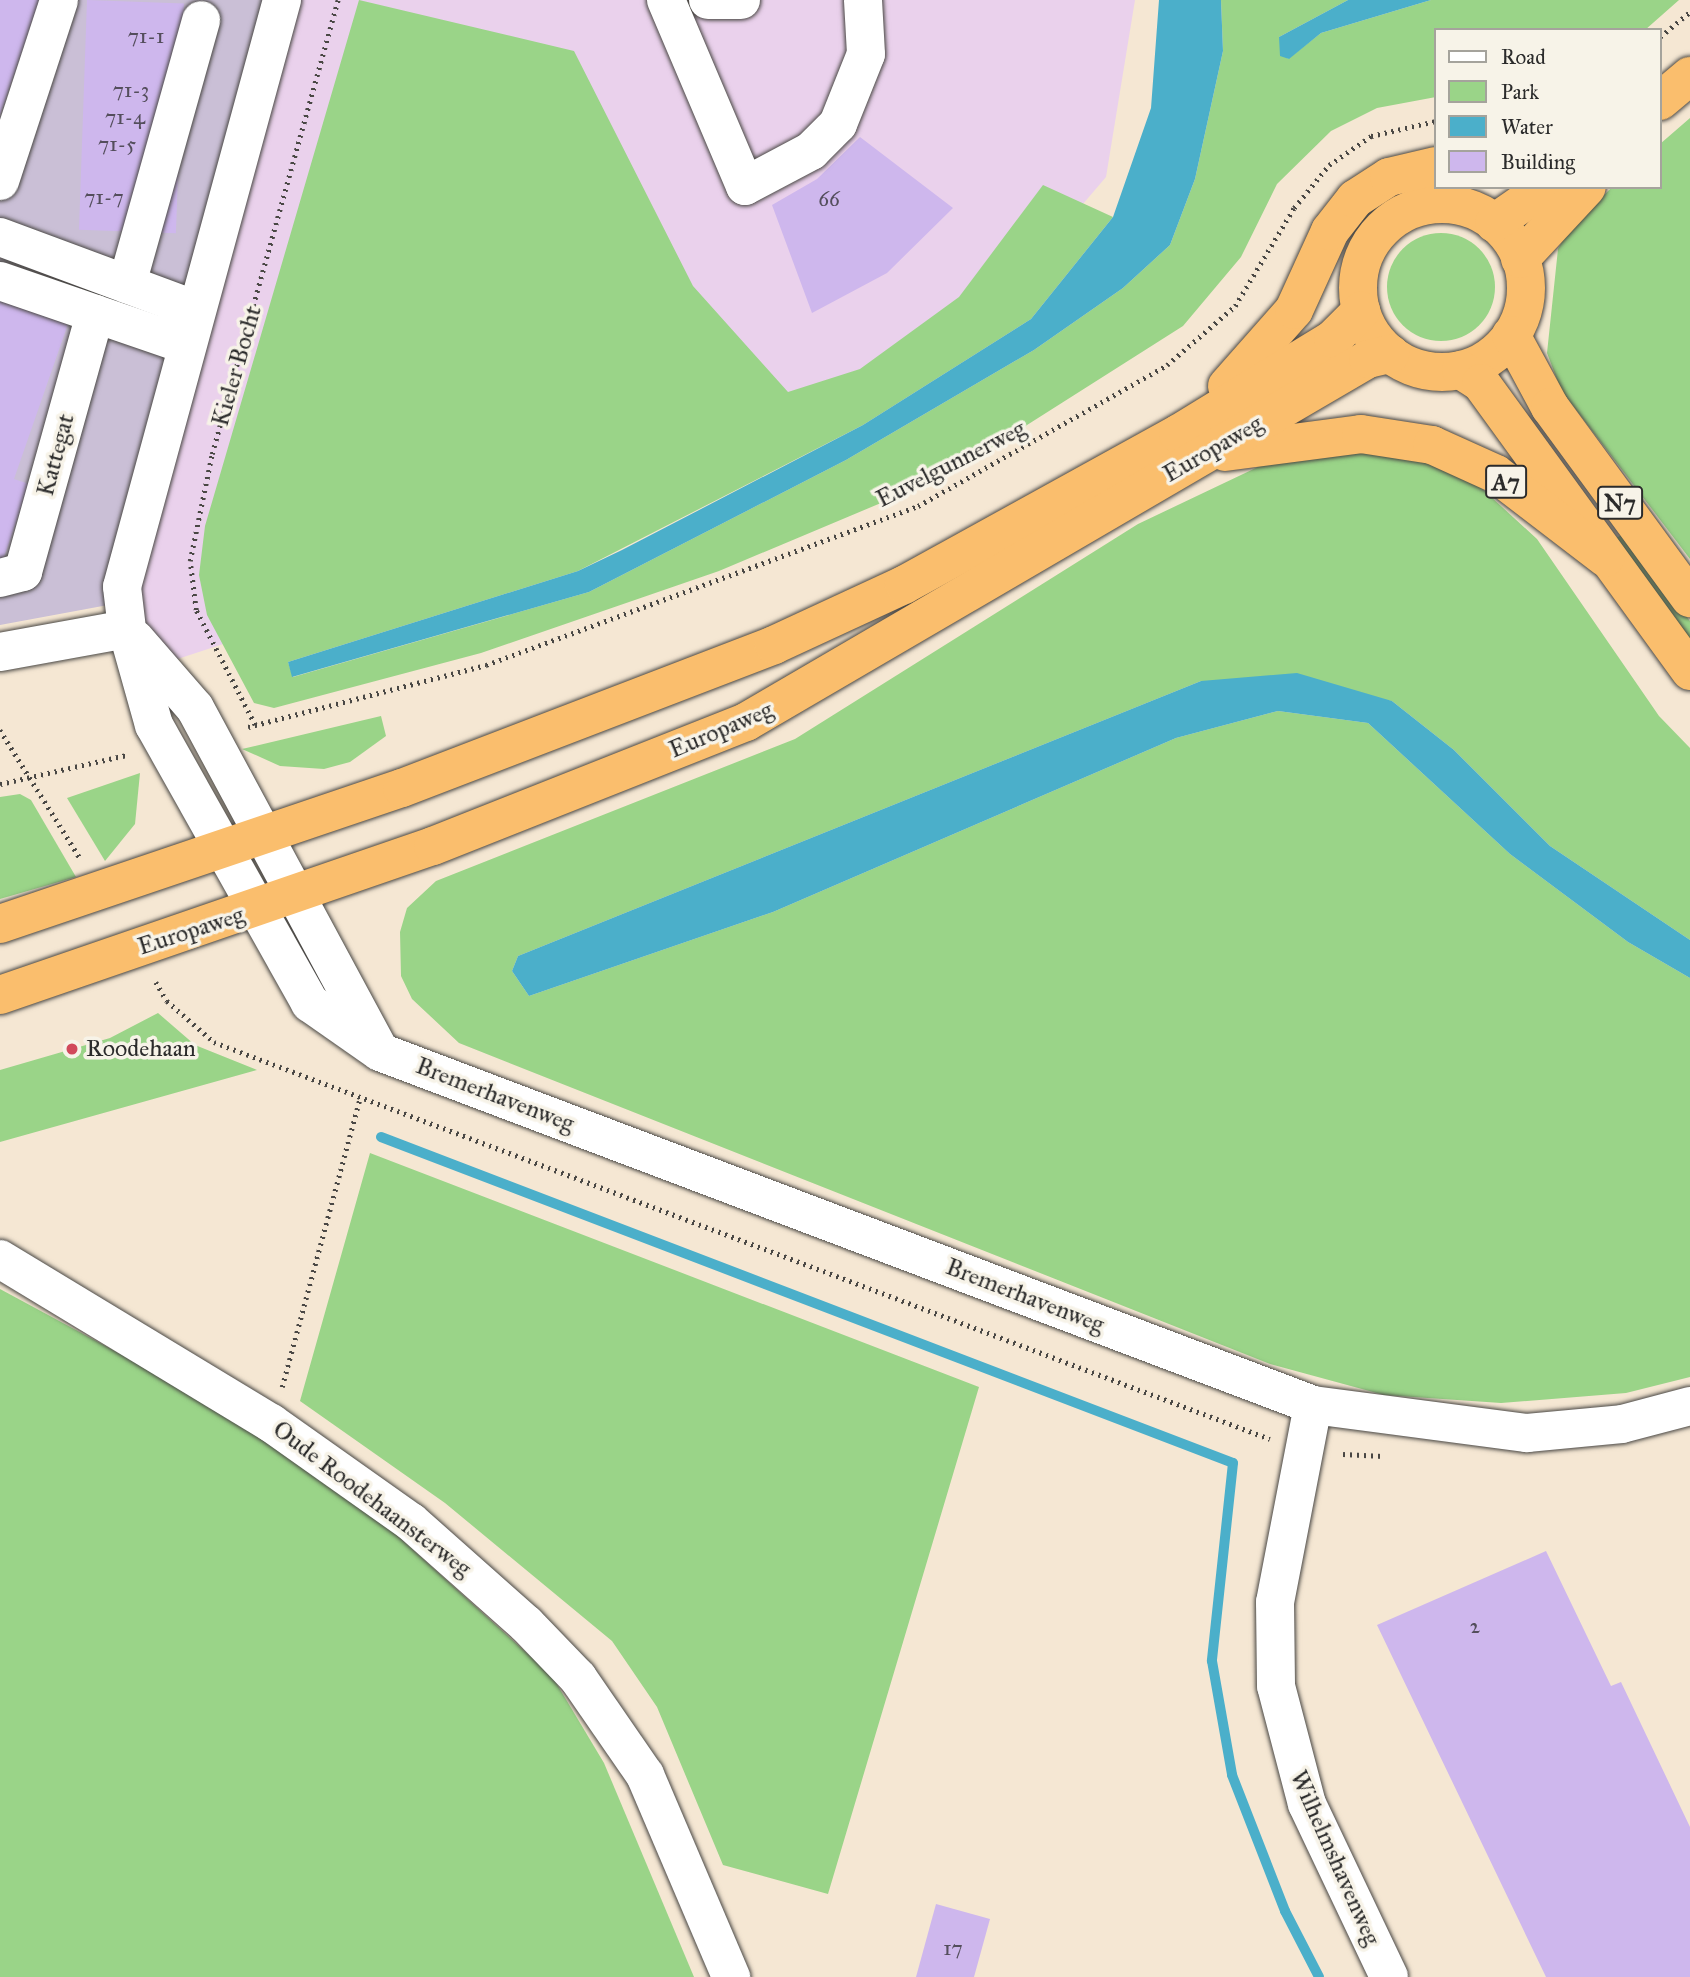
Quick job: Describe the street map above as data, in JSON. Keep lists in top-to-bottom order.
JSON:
{
  "streets": {
    "highway": ["Europaweg", "A7", "N7"],
    "street": [
      "Kattegat",
      "Bremerhavenweg",
      "Oude Roodehaansterweg",
      "Wilhelmshavenweg"
    ],
    "path": ["Kieler Bocht", "Euvelgunnerweg"]
  },
  "crossings": [
    ["Europaweg", "A7"],
    ["Europaweg", "N7"],
    ["Europaweg", "Bremerhavenweg"],
    ["A7", "N7"],
    ["Bremerhavenweg", "Wilhelmshavenweg"]
  ],
  "places": ["Roodehaan"],
  "house_numbers": [
    "71-1",
    "71-3",
    "71-4",
    "71-5",
    "71-7",
    "66",
    "2",
    "17"
  ],
  "legend": [
    "Road",
    "Park",
    "Water",
    "Building"
  ]
}
